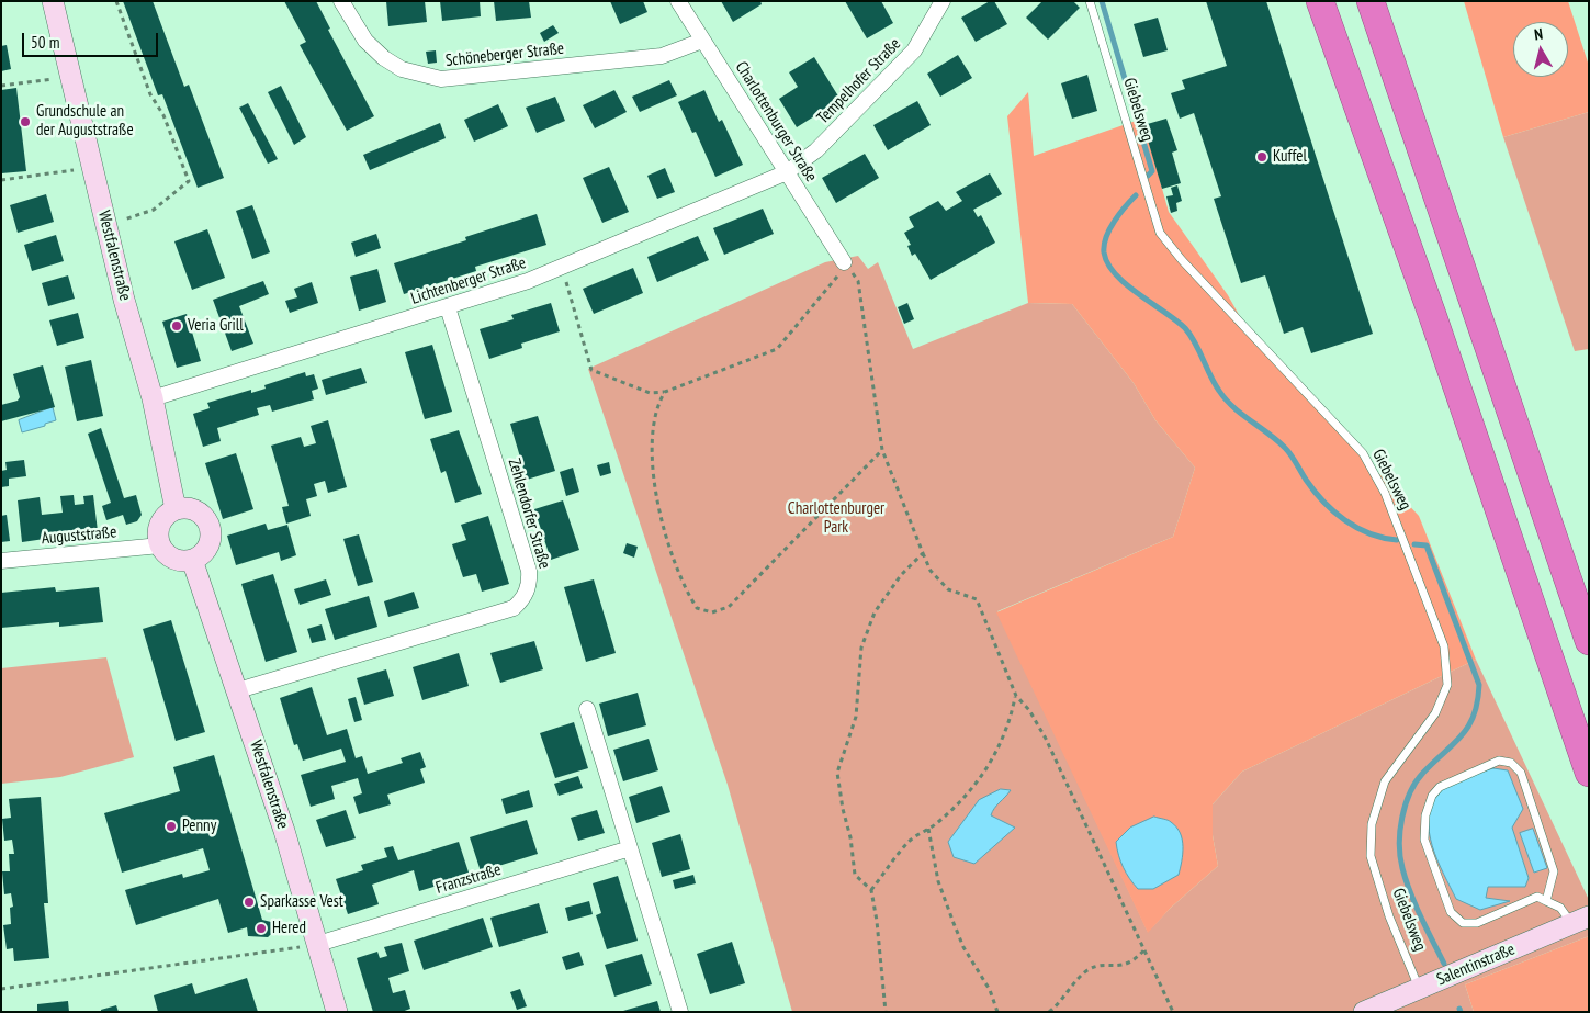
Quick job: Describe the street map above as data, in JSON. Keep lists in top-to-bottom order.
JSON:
{
  "streets": {
    "main road": ["Westfalenstraße", "Salentinstraße"],
    "street": [
      "Schöneberger Straße",
      "Tempelhofer Straße",
      "Charlottenburger Straße",
      "Lichtenberger Straße",
      "Zehlendorfer Straße",
      "Auguststraße",
      "Franzstraße"
    ],
    "lane": ["Giebelsweg"]
  },
  "crossings": [
    ["Schöneberger Straße", "Charlottenburger Straße"],
    ["Tempelhofer Straße", "Charlottenburger Straße"],
    ["Tempelhofer Straße", "Lichtenberger Straße"],
    ["Giebelsweg", "Salentinstraße"],
    ["Charlottenburger Straße", "Lichtenberger Straße"],
    ["Westfalenstraße", "Lichtenberger Straße"],
    ["Westfalenstraße", "Zehlendorfer Straße"],
    ["Westfalenstraße", "Auguststraße"],
    ["Westfalenstraße", "Franzstraße"],
    ["Lichtenberger Straße", "Zehlendorfer Straße"]
  ],
  "parks": ["Charlottenburger Park"],
  "places": [
    "Grundschule an der Auguststraße",
    "Kuffel",
    "Veria Grill",
    "Penny",
    "Sparkasse Vest",
    "Hered"
  ],
  "scale_bar": "50 m",
  "north": "top"
}
